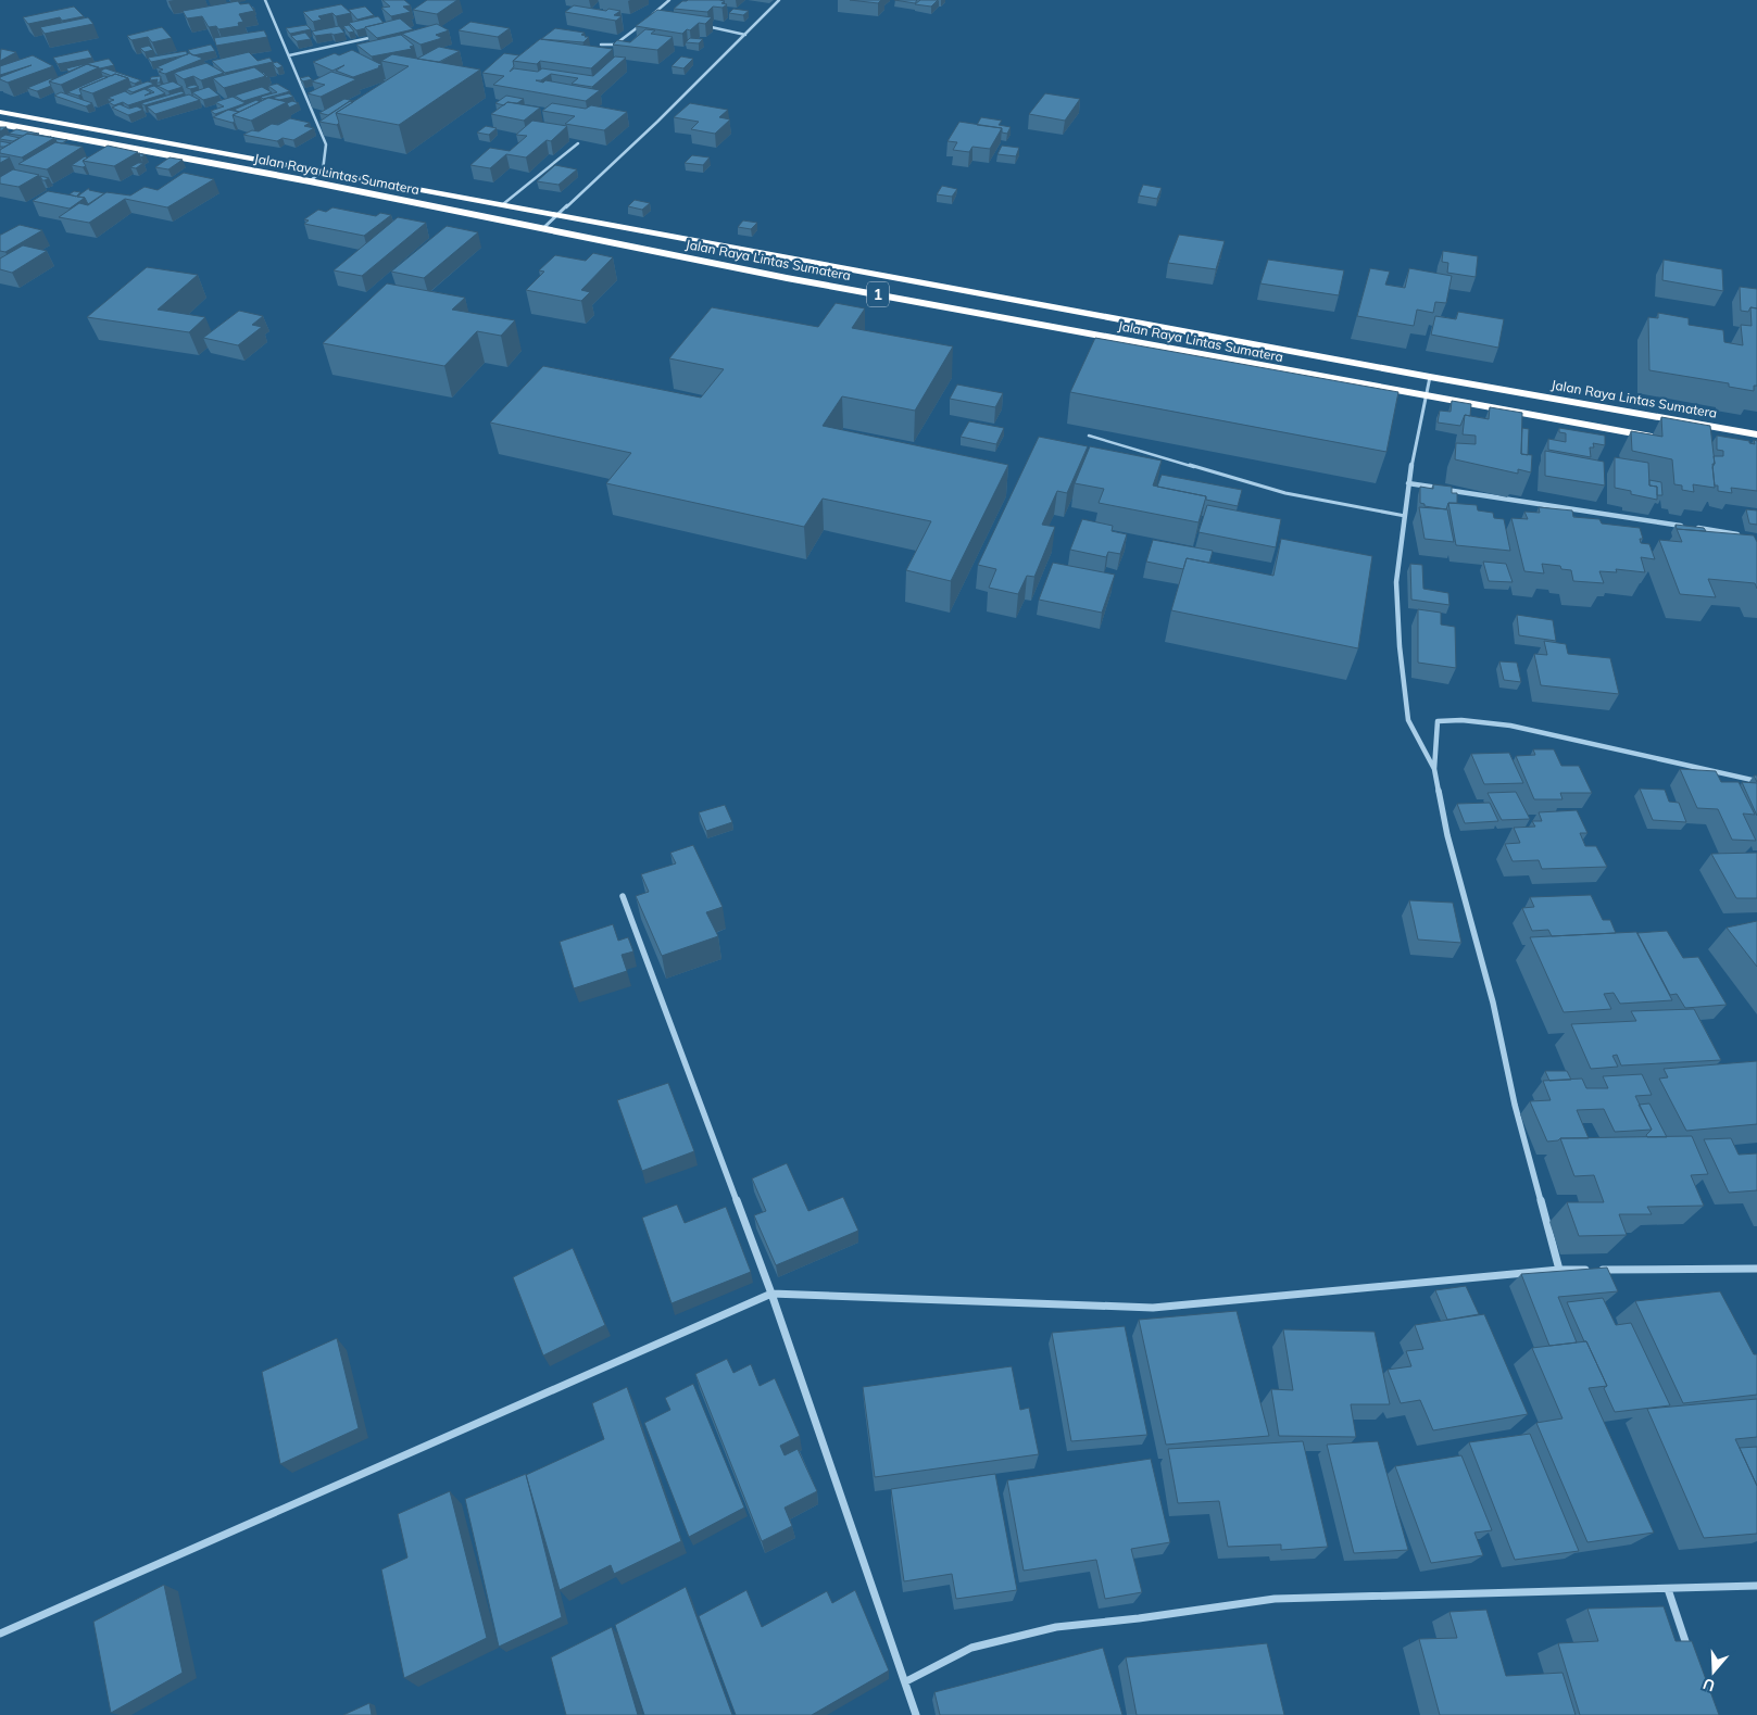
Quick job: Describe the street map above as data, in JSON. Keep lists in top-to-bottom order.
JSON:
{
  "streets": {
    "highway": ["Jalan Raya Lintas Sumatera", "1"]
  },
  "north": "bottom"
}
